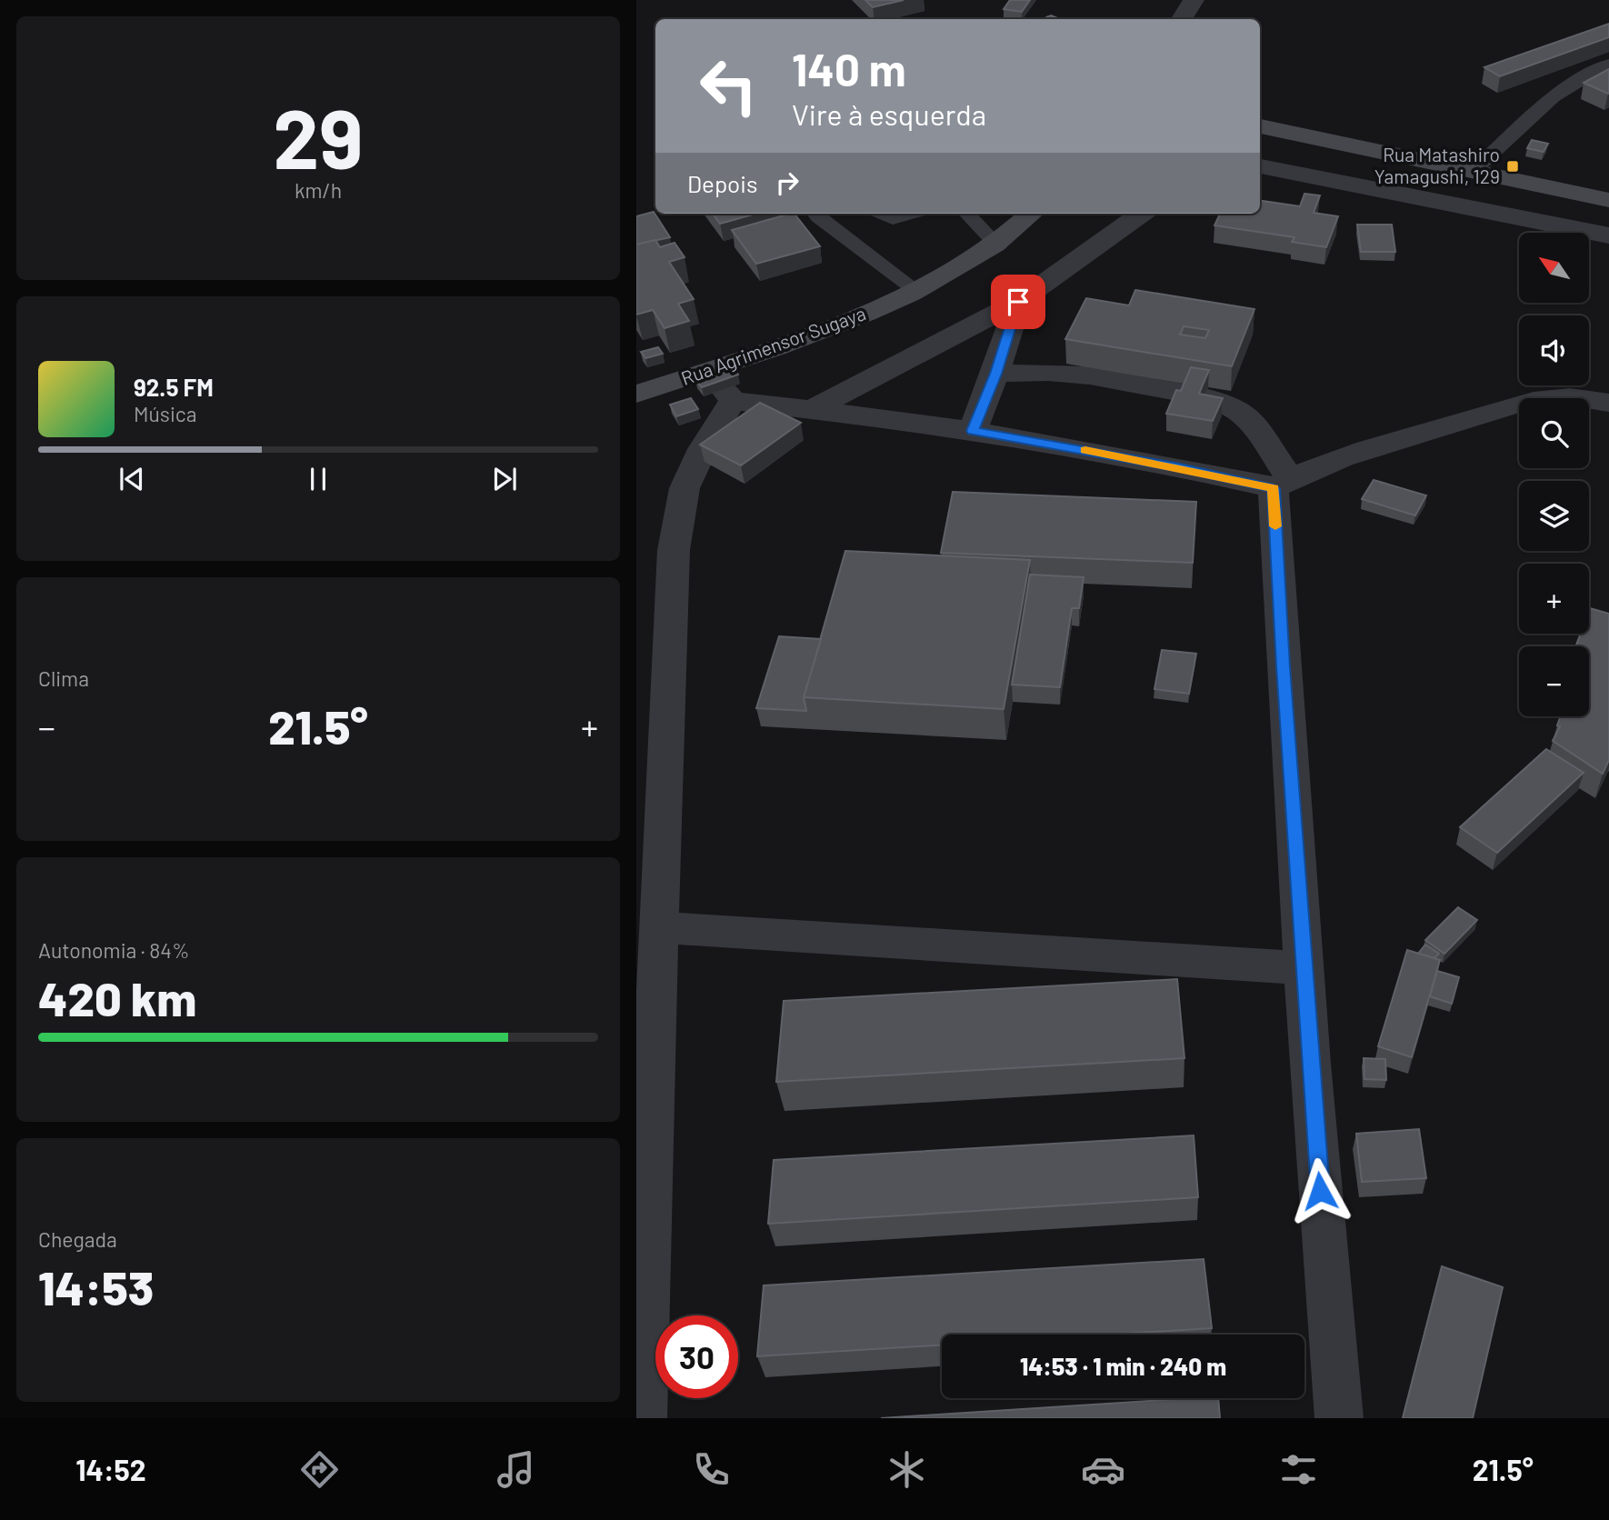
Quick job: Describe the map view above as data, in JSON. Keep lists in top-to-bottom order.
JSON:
{
  "streets": {
    "main road": ["Rua Agrimensor Sugaya"]
  },
  "places": {
    "transit": ["Rua Matashiro Yamagushi, 129"]
  },
  "north": "top left",
  "page": {
    "tile": [
      ["29", "km/h"],
      "Clima",
      ["Autonomia · 84%", "420 km"],
      ["Chegada", "14:53"]
    ],
    "turn": ["140 m", "Vire à esquerda"],
    "then": "Depois",
    "map_buttons": ["+", "−"],
    "song": ["92.5 FM", "Música"],
    "heat": ["−", "21.5°", "+"],
    "limit": "30",
    "trip": "14:53 · 1 min · 240 m",
    "tabs": ["14:52", "21.5°"]
  }
}
